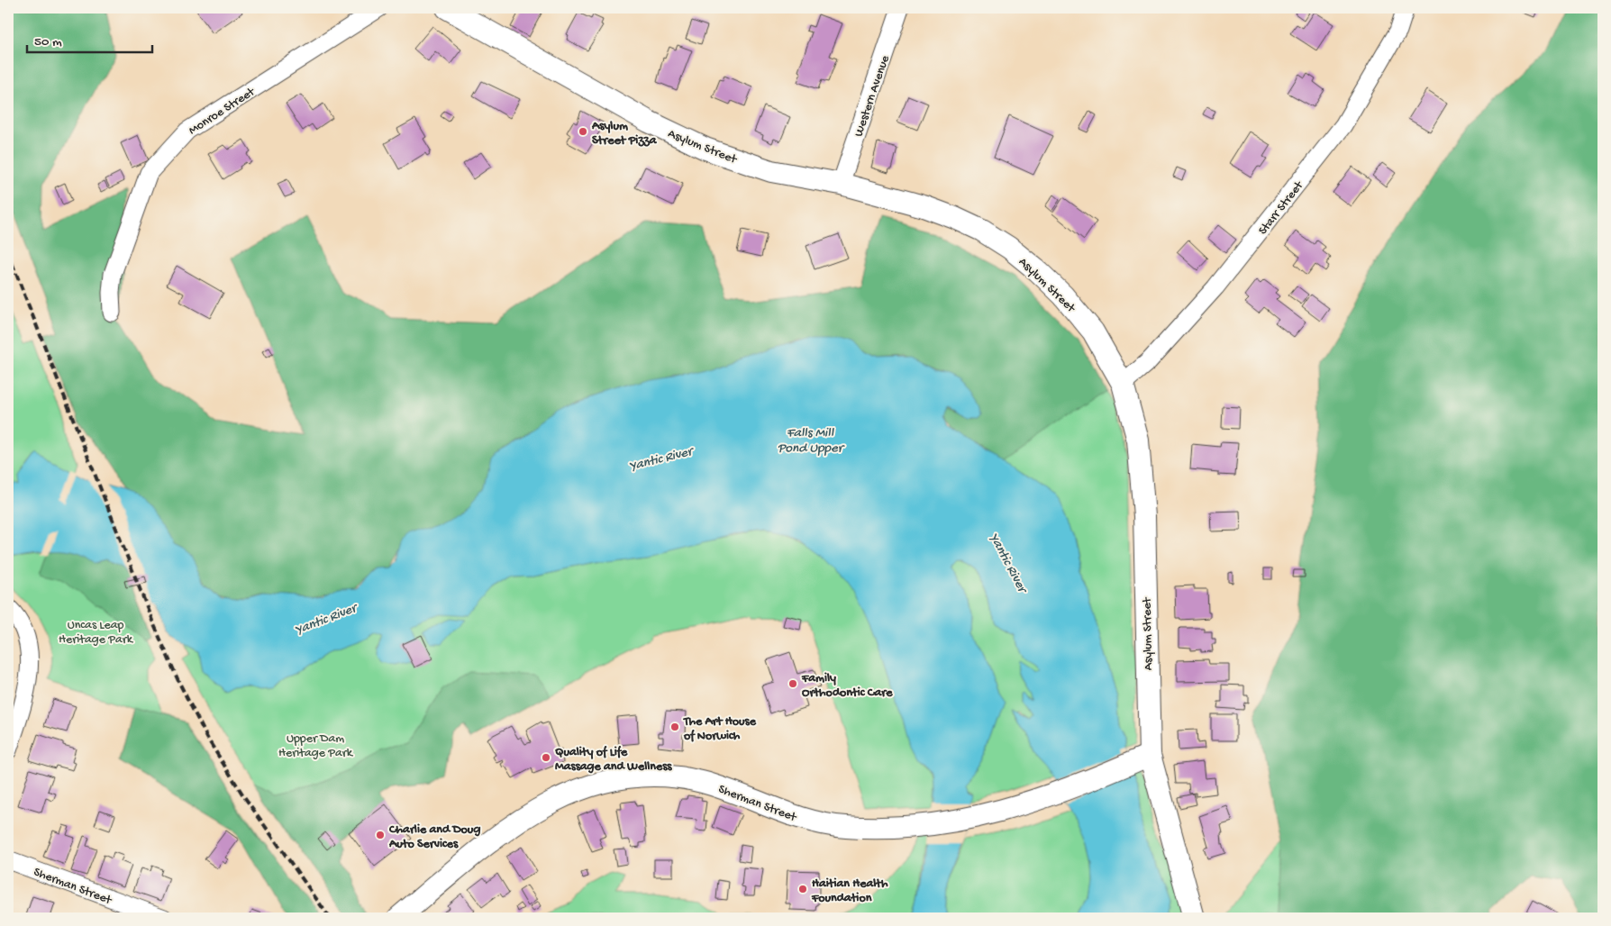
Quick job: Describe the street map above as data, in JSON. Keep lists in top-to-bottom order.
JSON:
{
  "streets": {
    "street": [
      "Western Avenue",
      "Monroe Street",
      "Asylum Street",
      "Starr Street",
      "Sherman Street"
    ]
  },
  "crossings": [
    ["Western Avenue", "Asylum Street"],
    ["Asylum Street", "Starr Street"],
    ["Asylum Street", "Sherman Street"]
  ],
  "water": ["Falls Mill Pond Upper", "Yantic River"],
  "parks": ["Uncas Leap Heritage Park", "Upper Dam Heritage Park"],
  "places": [
    "Asylum Street Pizza",
    "Family Orthodontic Care",
    "The Art House of Norwich",
    "Quality of Life Massage and Wellness",
    "Charlie and Doug Auto Services",
    "Haitian Health Foundation"
  ],
  "scale_bar": "50 m"
}
